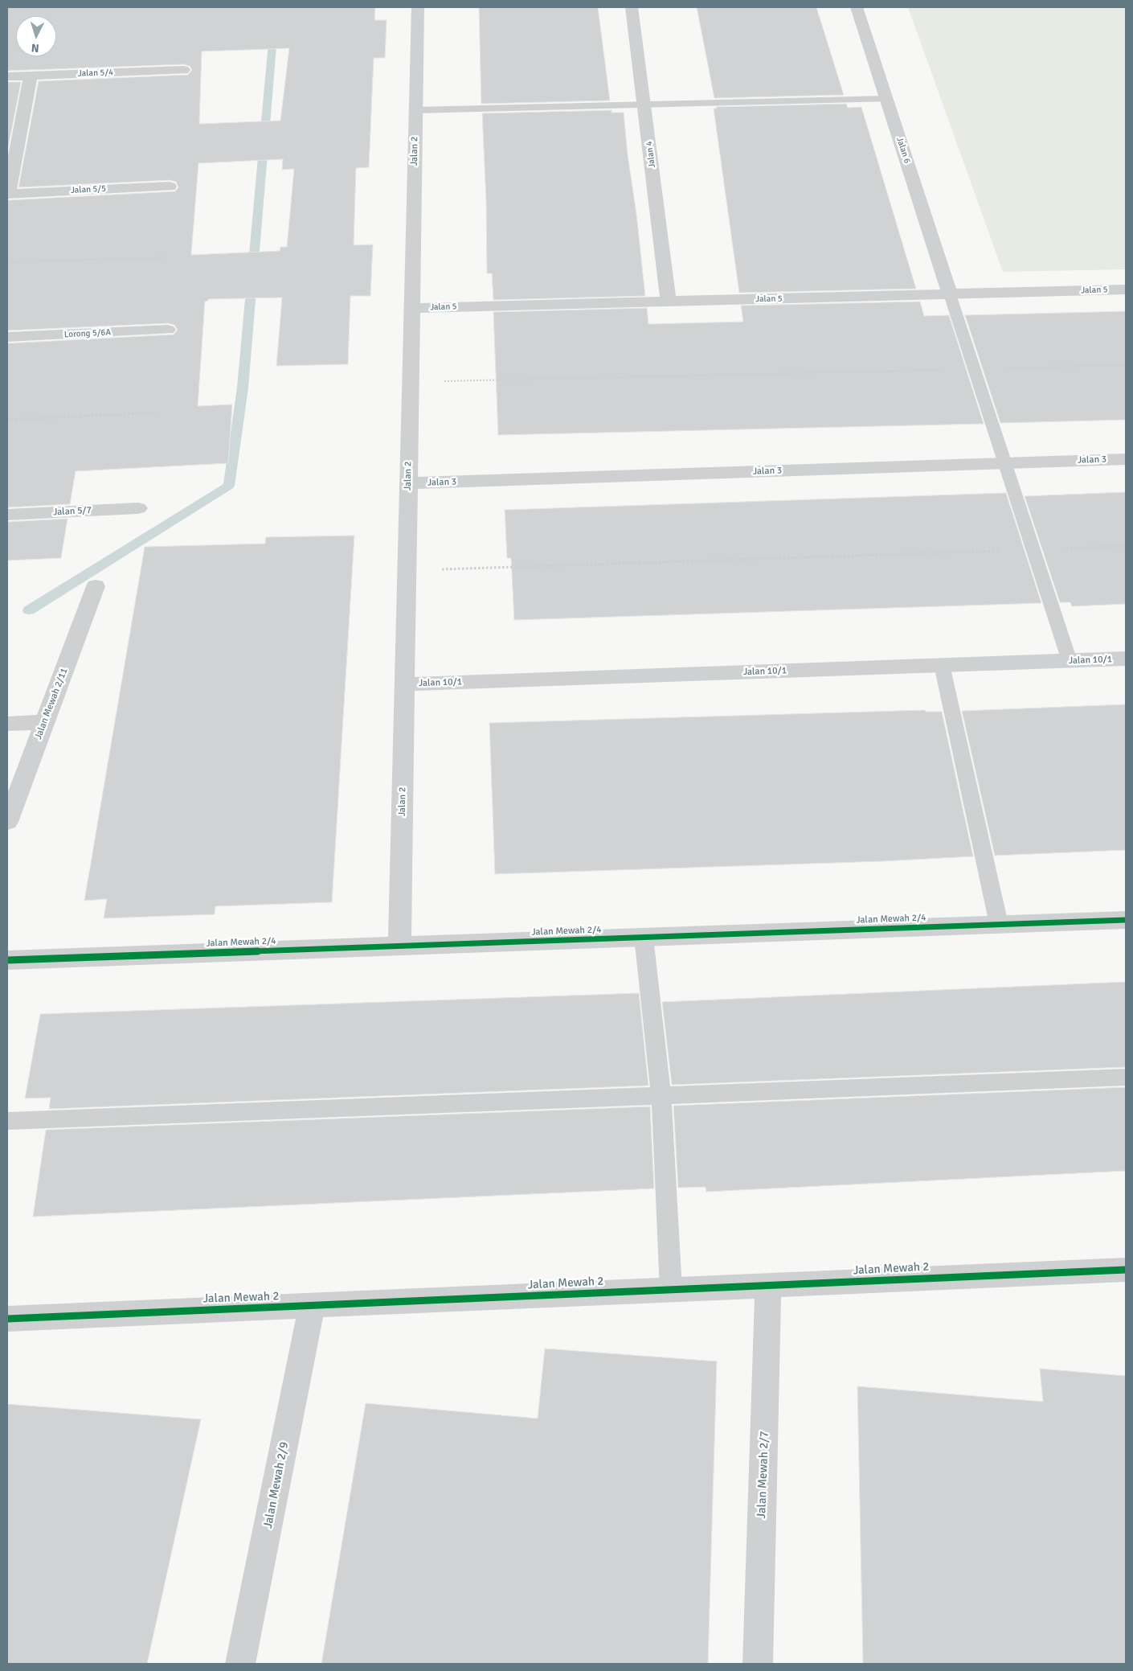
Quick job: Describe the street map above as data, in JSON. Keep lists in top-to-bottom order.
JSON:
{
  "streets": {
    "street": [
      "Jalan 5/4",
      "Jalan 6",
      "Jalan 2",
      "Jalan 4",
      "Jalan 5/5",
      "Jalan 5",
      "Lorong 5/6A",
      "Jalan 3",
      "Jalan 5/7",
      "Jalan 10/1",
      "Jalan Mewah 2/11",
      "Jalan Mewah 2/4",
      "Jalan Mewah 2",
      "Jalan Mewah 2/7",
      "Jalan Mewah 2/9"
    ]
  },
  "crossings": [
    ["Jalan 6", "Jalan 5"],
    ["Jalan 2", "Jalan 5"],
    ["Jalan 2", "Jalan 3"],
    ["Jalan 2", "Jalan 10/1"],
    ["Jalan 2", "Jalan Mewah 2/4"],
    ["Jalan 4", "Jalan 5"],
    ["Jalan Mewah 2", "Jalan Mewah 2/7"],
    ["Jalan Mewah 2", "Jalan Mewah 2/9"]
  ],
  "north": "bottom"
}
